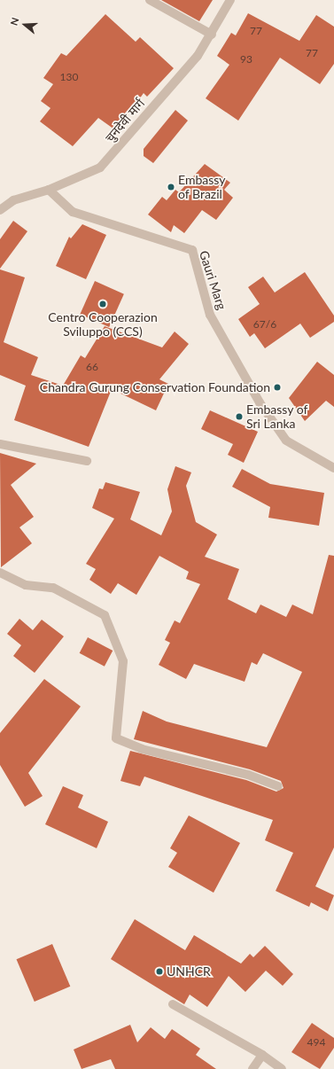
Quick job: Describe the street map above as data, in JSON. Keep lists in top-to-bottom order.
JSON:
{
  "streets": {
    "street": ["चुनदेवी मार्ग", "Gauri Marg"]
  },
  "crossings": [
    ["चुनदेवी मार्ग", "Gauri Marg"]
  ],
  "places": [
    "Embassy of Brazil",
    "Centro Cooperazion Sviluppo (CCS)",
    "Chandra Gurung Conservation Foundation",
    "Embassy of Sri Lanka",
    "UNHCR"
  ],
  "house_numbers": [
    "77",
    "77",
    "93",
    "130",
    "67/6",
    "66",
    "494"
  ],
  "north": "left"
}
